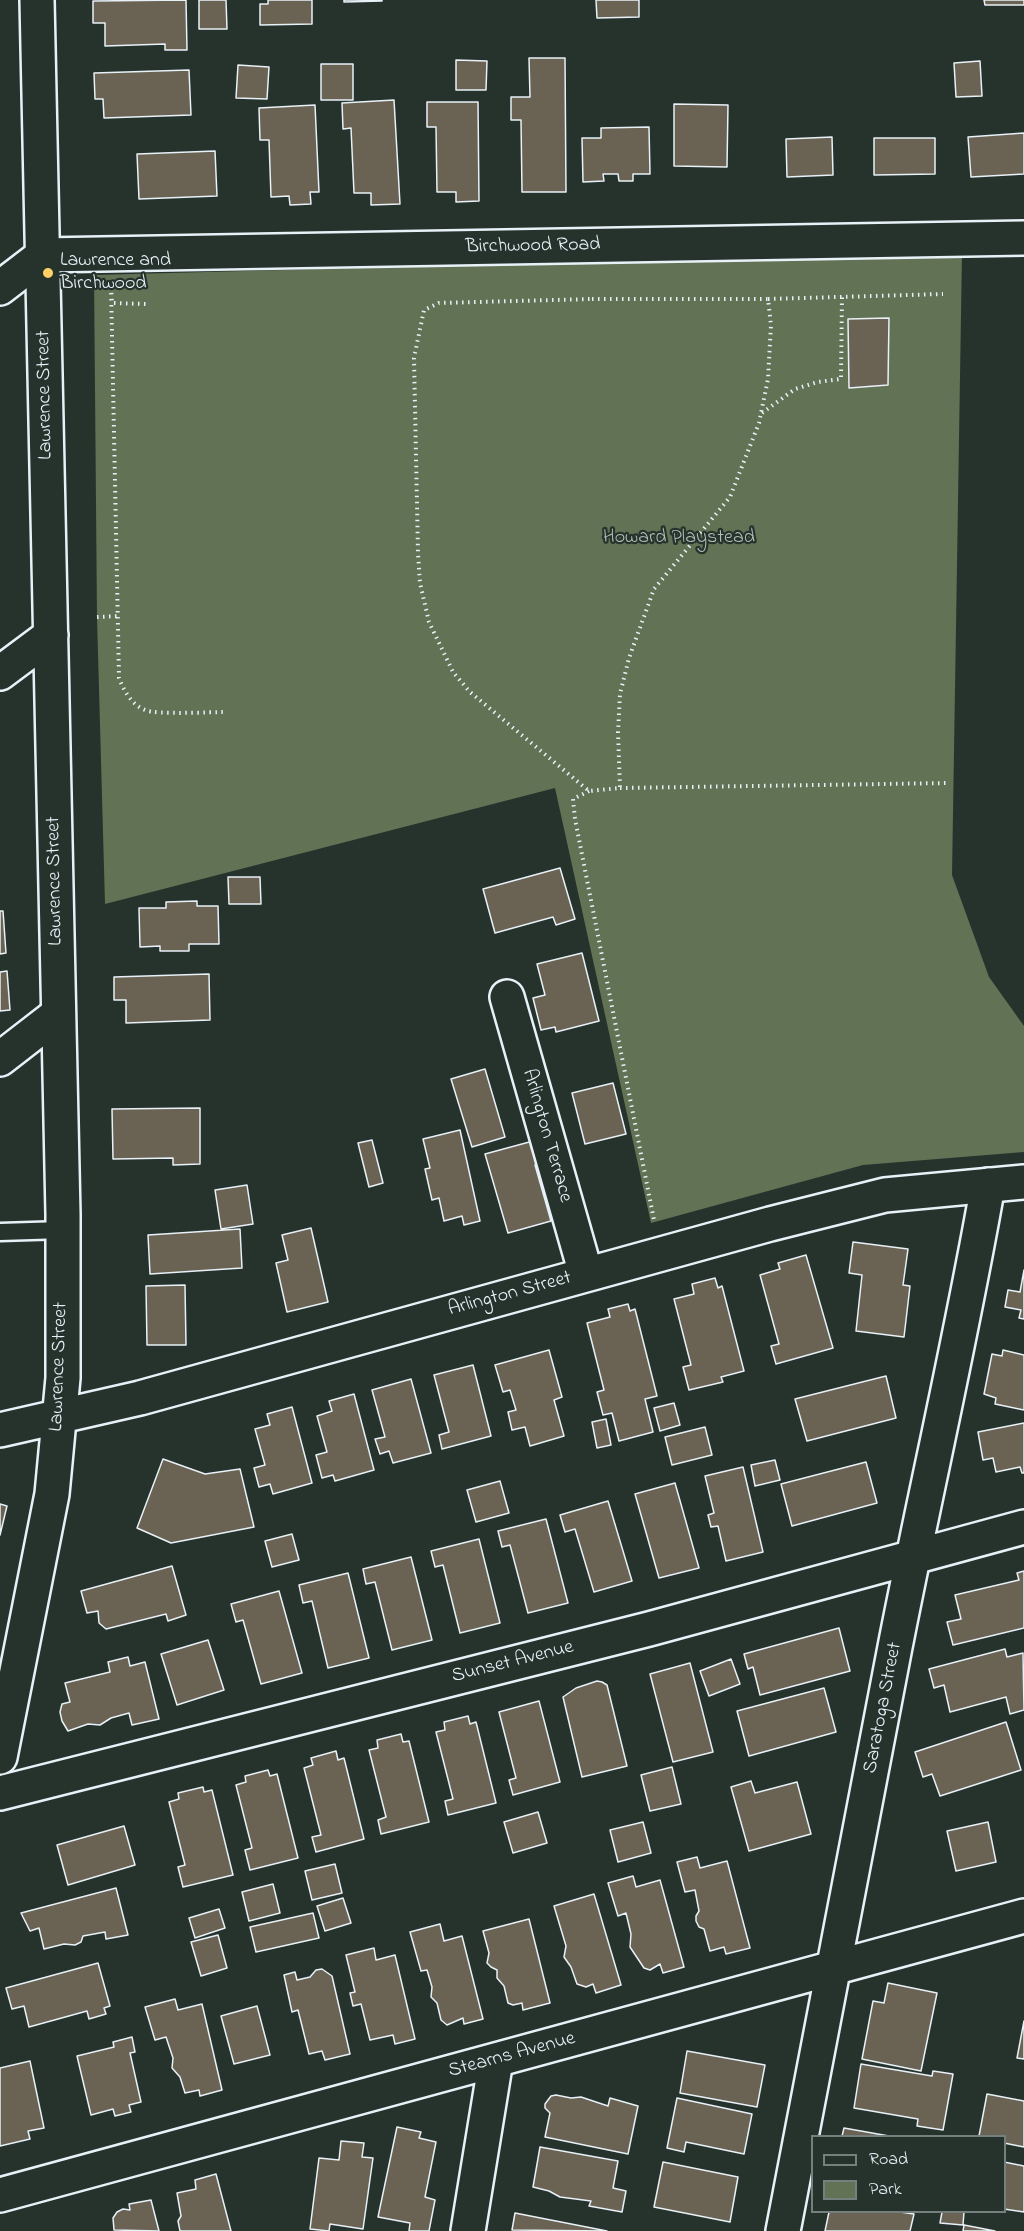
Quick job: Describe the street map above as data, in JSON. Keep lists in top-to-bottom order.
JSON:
{
  "streets": {
    "street": [
      "Birchwood Road",
      "Lawrence Street",
      "Arlington Terrace",
      "Arlington Street",
      "Sunset Avenue",
      "Saratoga Street",
      "Stearns Avenue"
    ]
  },
  "crossings": [
    ["Birchwood Road", "Lawrence Street"],
    ["Lawrence Street", "Arlington Street"],
    ["Arlington Terrace", "Arlington Street"],
    ["Arlington Street", "Saratoga Street"],
    ["Sunset Avenue", "Saratoga Street"],
    ["Saratoga Street", "Stearns Avenue"]
  ],
  "parks": ["Howard Playstead"],
  "places": ["Lawrence and Birchwood"],
  "legend": ["Road", "Park"]
}
